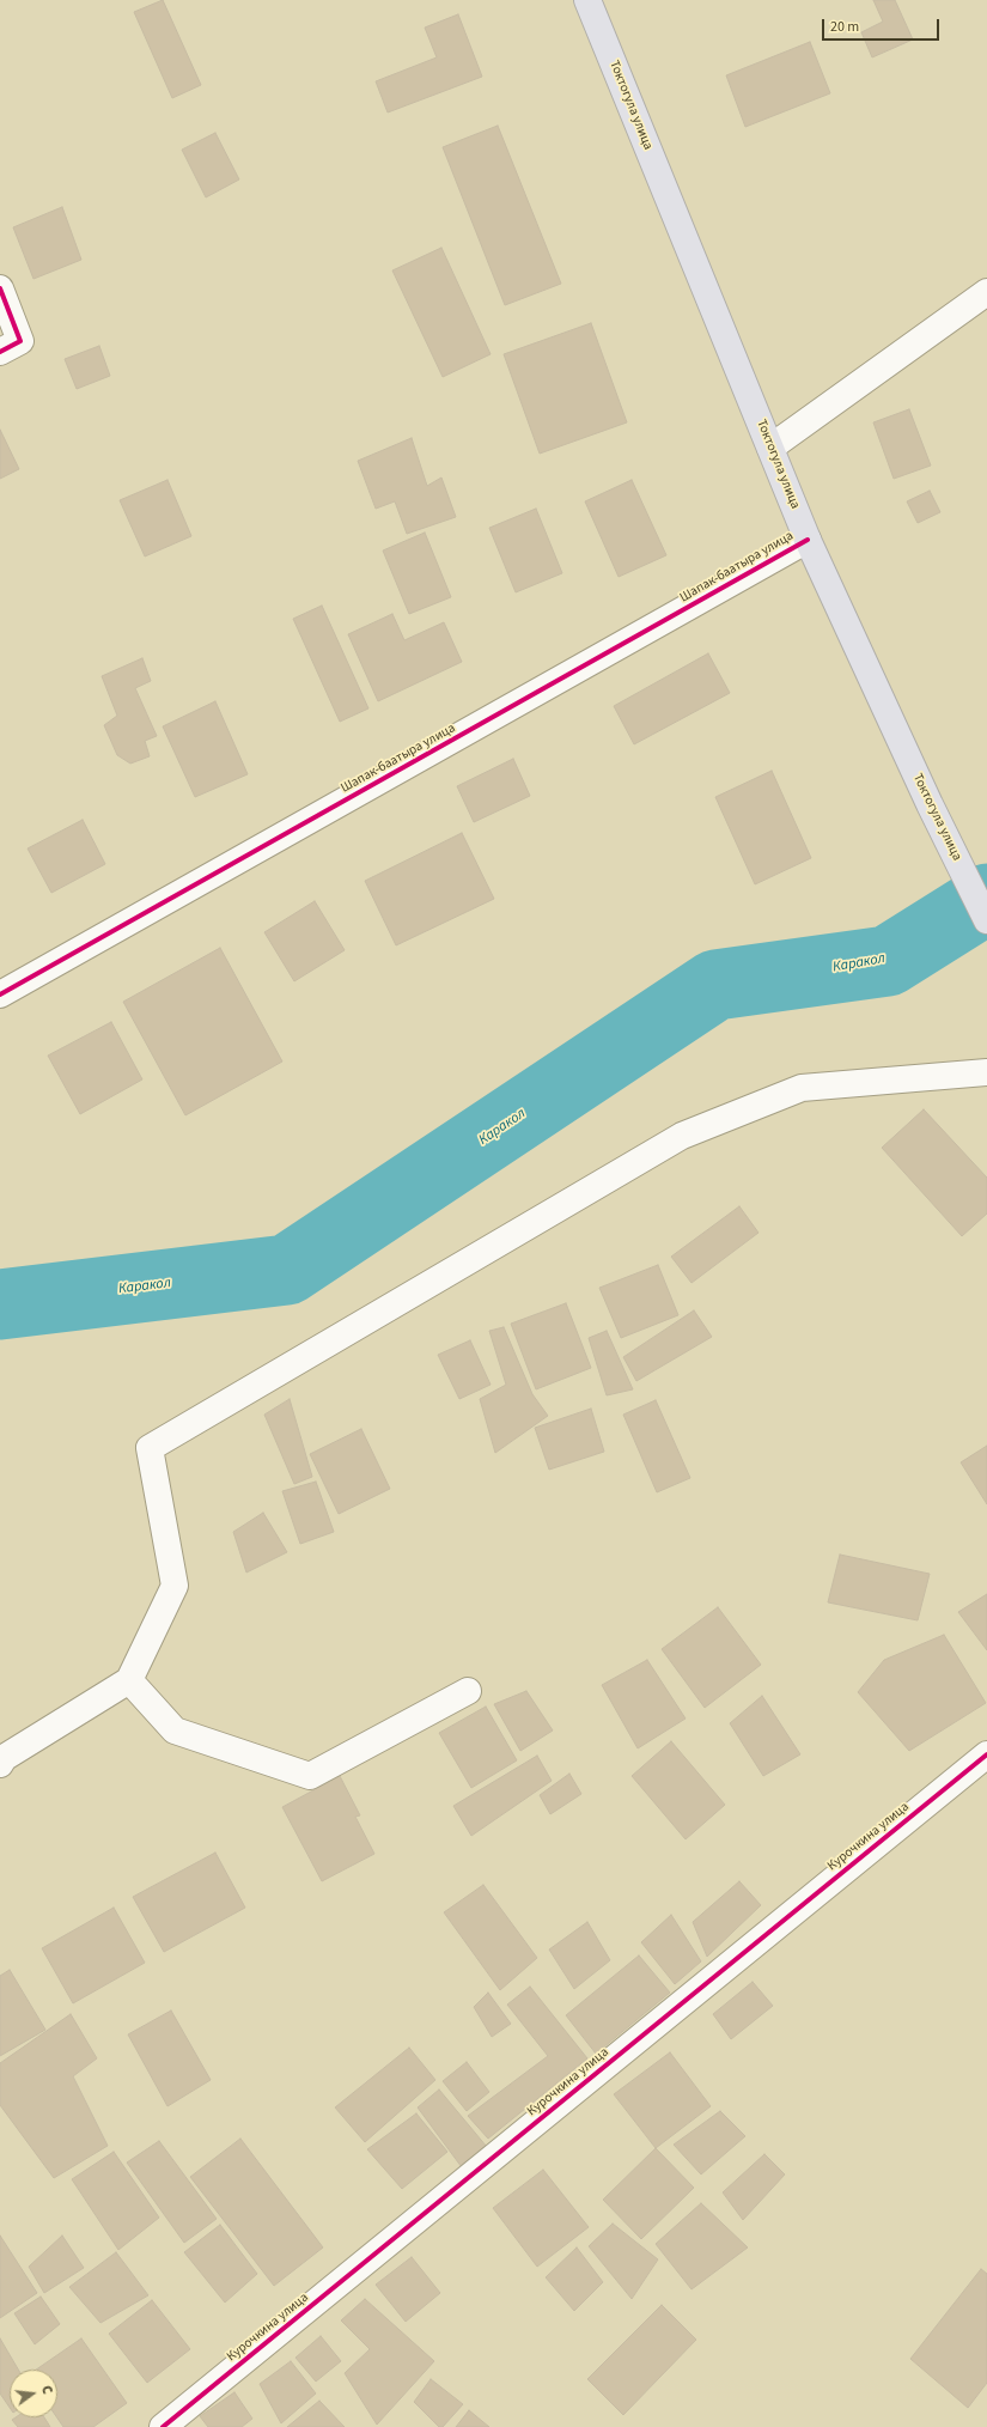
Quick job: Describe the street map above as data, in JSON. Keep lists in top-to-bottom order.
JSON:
{
  "streets": {
    "highway": ["Токтогула улица"],
    "street": ["Шапак-баатыра улица", "Курочкина улица"]
  },
  "crossings": [
    ["Токтогула улица", "Шапак-баатыра улица"]
  ],
  "water": ["Каракол"],
  "scale_bar": "20 m",
  "north": "right"
}
